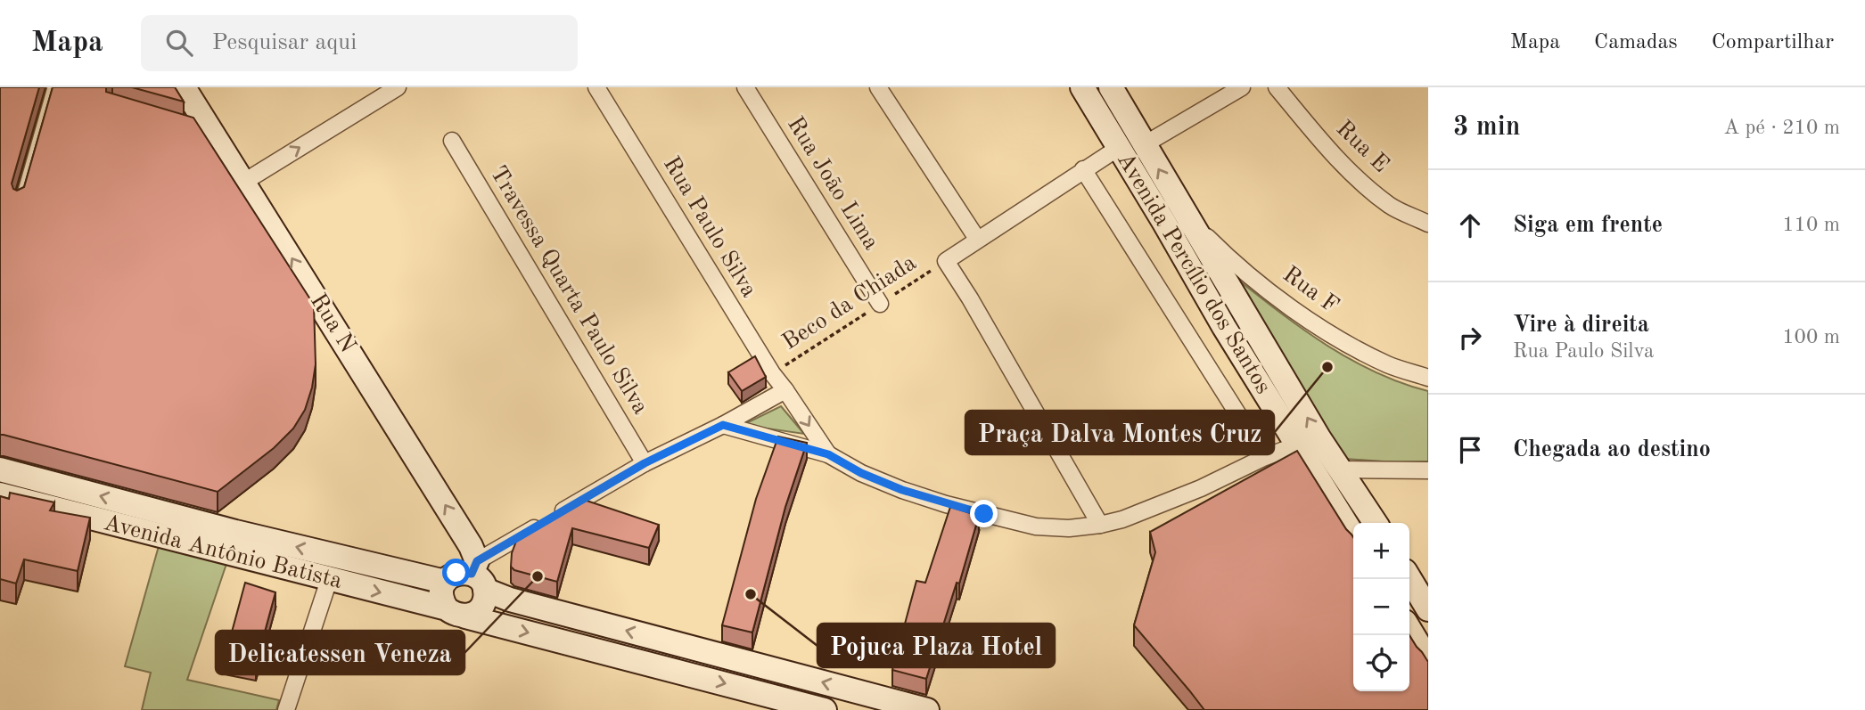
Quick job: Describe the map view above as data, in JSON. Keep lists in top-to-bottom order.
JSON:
{
  "streets": {
    "street": [
      "Rua E",
      "Rua João Lima",
      "Rua Paulo Silva",
      "Avenida Percílio dos Santos",
      "Travessa Quarta Paulo Silva",
      "Rua F",
      "Rua N",
      "Avenida Antônio Batista"
    ],
    "path": ["Beco da Chiada"]
  },
  "crossings": [
    ["Rua João Lima", "Beco da Chiada"],
    ["Rua Paulo Silva", "Avenida Percílio dos Santos"],
    ["Rua Paulo Silva", "Beco da Chiada"],
    ["Avenida Percílio dos Santos", "Rua F"],
    ["Rua N", "Avenida Antônio Batista"]
  ],
  "one_way": ["Rua N"],
  "places": ["Praça Dalva Montes Cruz", "Delicatessen Veneza", "Pojuca Plaza Hotel"],
  "page": {
    "header": "Mapa",
    "search": "Pesquisar aqui",
    "nav": ["Mapa", "Camadas", "Compartilhar"],
    "heading": ["3 min", "A pé · 210 m"],
    "list": [
      ["Siga em frente", "110 m"],
      ["Vire à direita", "Rua Paulo Silva", "100 m"],
      "Chegada ao destino"
    ],
    "map_buttons": ["+", "−"]
  }
}
